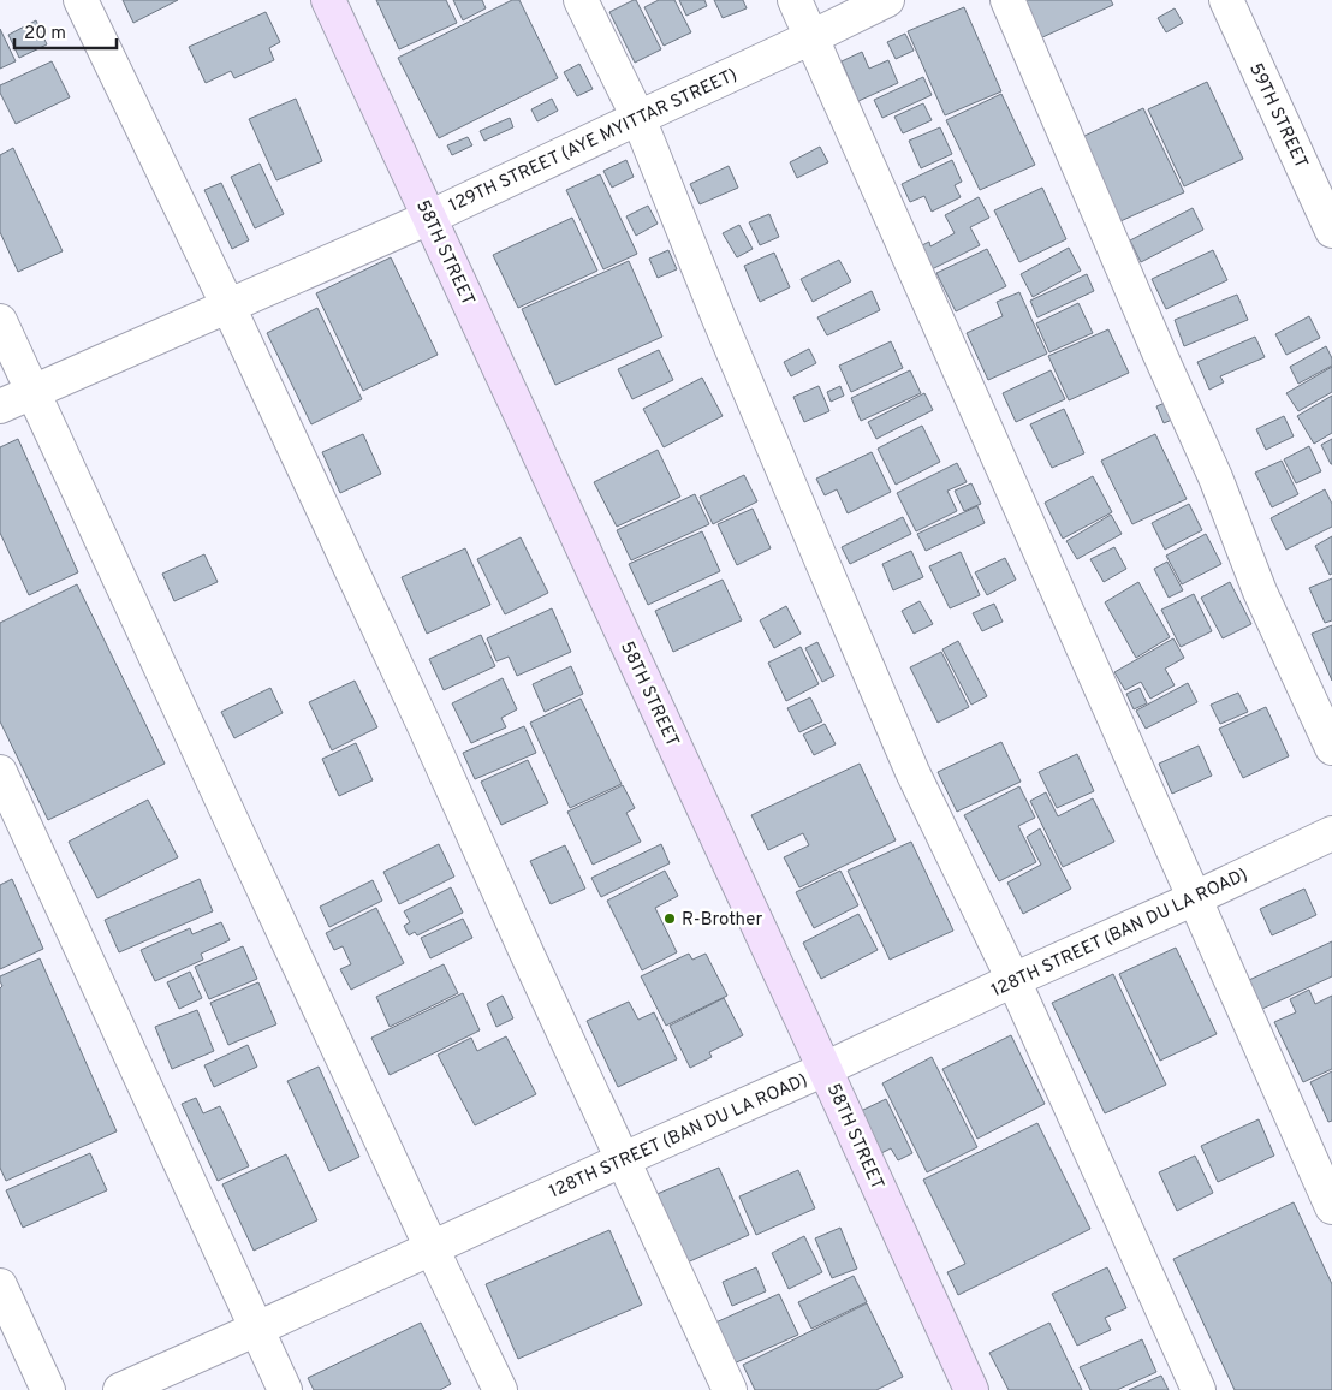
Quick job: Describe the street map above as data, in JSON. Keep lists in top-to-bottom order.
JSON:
{
  "streets": {
    "main road": ["58TH STREET"],
    "street": ["59TH STREET", "129TH STREET (AYE MYITTAR STREET)", "128TH STREET (BAN DU LA ROAD)"]
  },
  "crossings": [
    ["129TH STREET (AYE MYITTAR STREET)", "58TH STREET"],
    ["58TH STREET", "128TH STREET (BAN DU LA ROAD)"]
  ],
  "places": ["R-Brother"],
  "scale_bar": "20 m"
}
